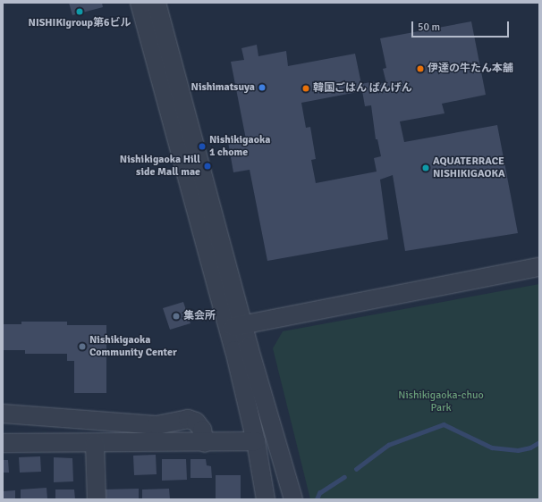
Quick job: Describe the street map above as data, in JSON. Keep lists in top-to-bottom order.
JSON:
{
  "parks": ["Nishikigaoka-chuo Park"],
  "places": [
    "NISHIKIgroup第6ビル",
    "伊達の牛たん本舗",
    "Nishimatsuya",
    "韓国ごはん ばんげん",
    "Nishikigaoka 1 chome",
    "Nishikigaoka Hill side Mall mae",
    "AQUATERRACE NISHIKIGAOKA",
    "集会所",
    "Nishikigaoka Community Center"
  ],
  "scale_bar": "50 m"
}
